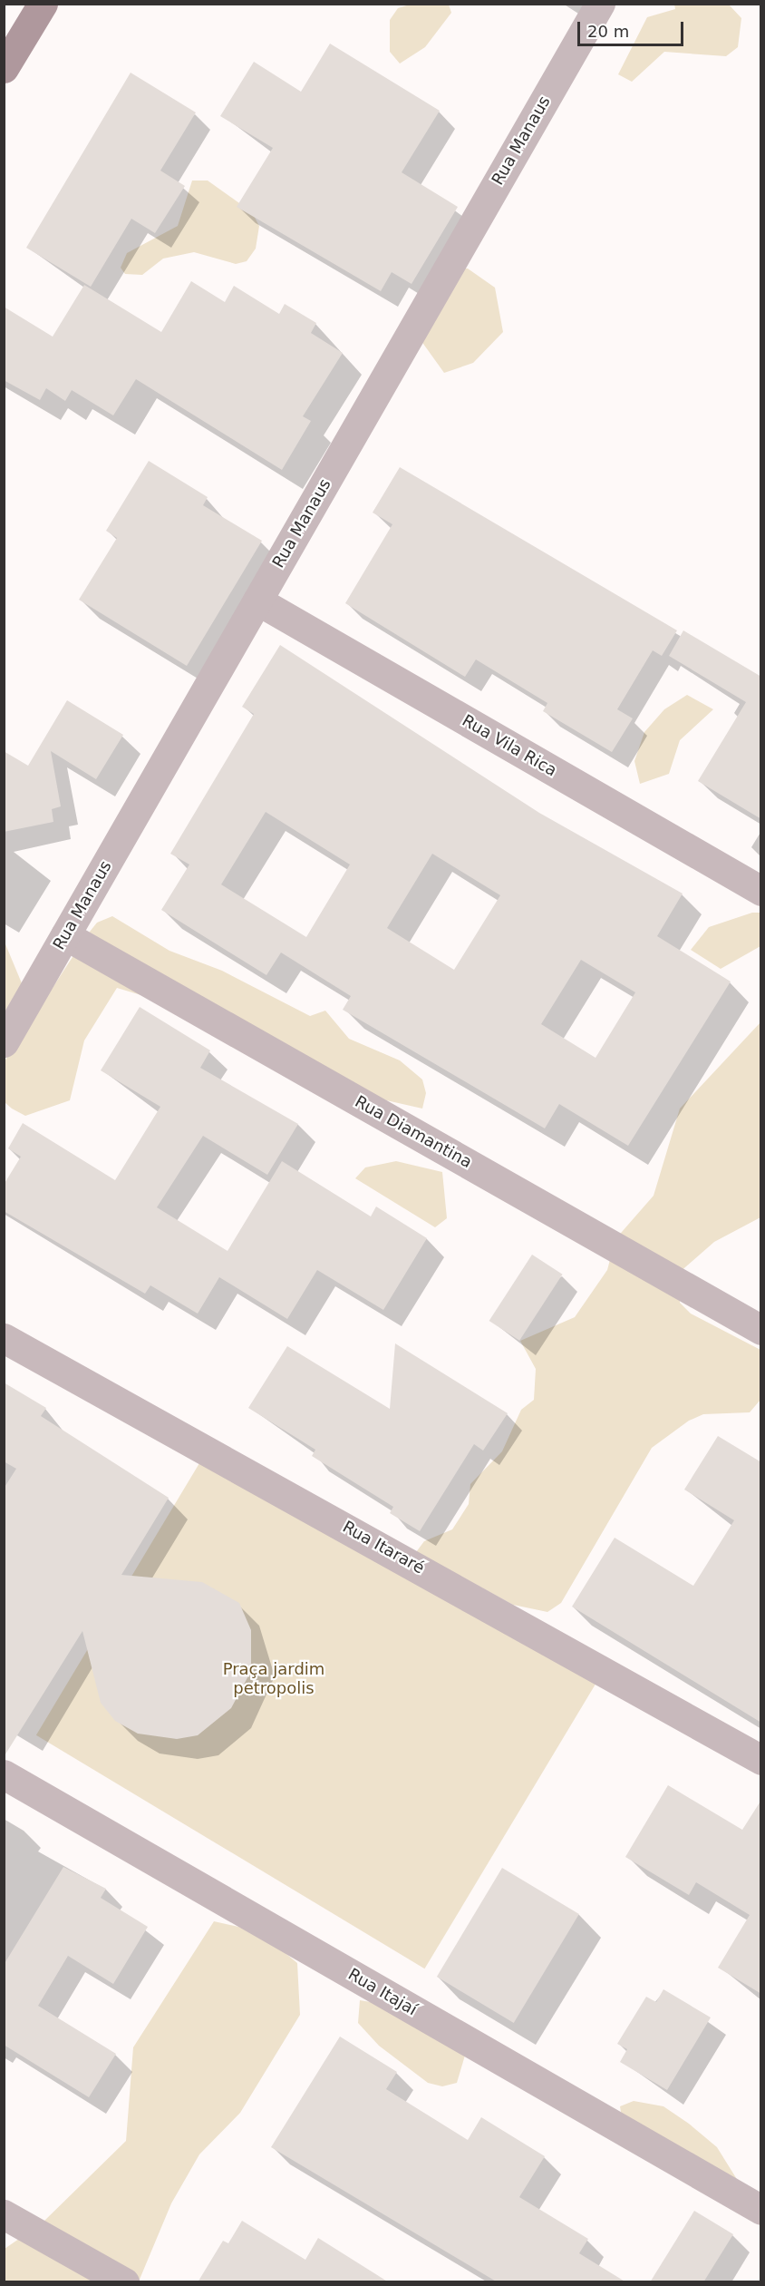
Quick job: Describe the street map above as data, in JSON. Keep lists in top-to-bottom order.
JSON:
{
  "streets": {
    "street": [
      "Rua Manaus",
      "Rua Vila Rica",
      "Rua Diamantina",
      "Rua Itararé",
      "Rua Itajaí"
    ]
  },
  "crossings": [
    ["Rua Manaus", "Rua Vila Rica"],
    ["Rua Manaus", "Rua Diamantina"]
  ],
  "parks": ["Praça jardim petropolis"],
  "scale_bar": "20 m"
}
